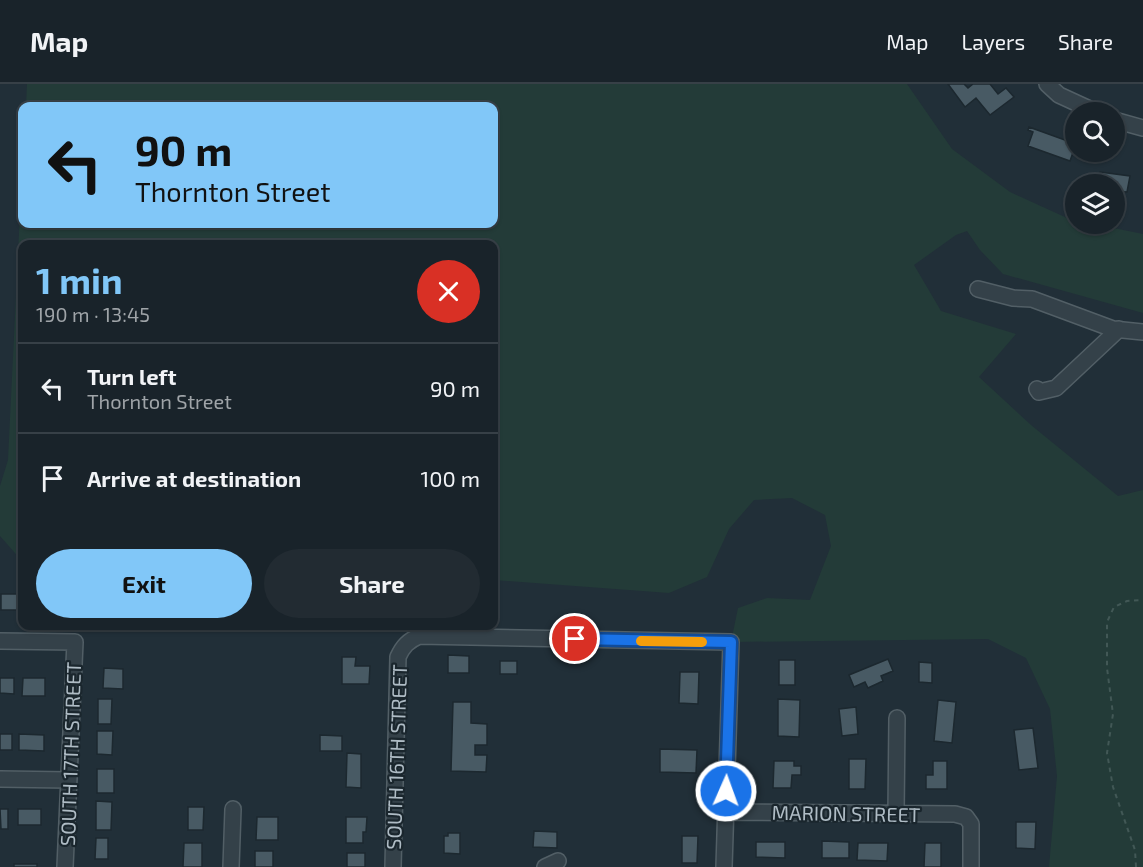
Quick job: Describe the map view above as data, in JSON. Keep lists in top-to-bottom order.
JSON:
{
  "streets": {
    "street": ["SOUTH 17TH STREET", "SOUTH 16TH STREET", "MARION STREET"]
  },
  "crossings": [
    ["SOUTH 16TH STREET", "MARION STREET"]
  ],
  "page": {
    "header": "Map",
    "nav": ["Map", "Layers", "Share"],
    "turn": ["90 m", "Thornton Street"],
    "heading": ["1 min", "190 m · 13:45"],
    "list": [
      {
        "name": "Turn left",
        "note": "Thornton Street",
        "value": "90 m"
      },
      {
        "name": "Arrive at destination",
        "value": "100 m"
      }
    ],
    "buttons": ["Exit", "Share"]
  }
}
